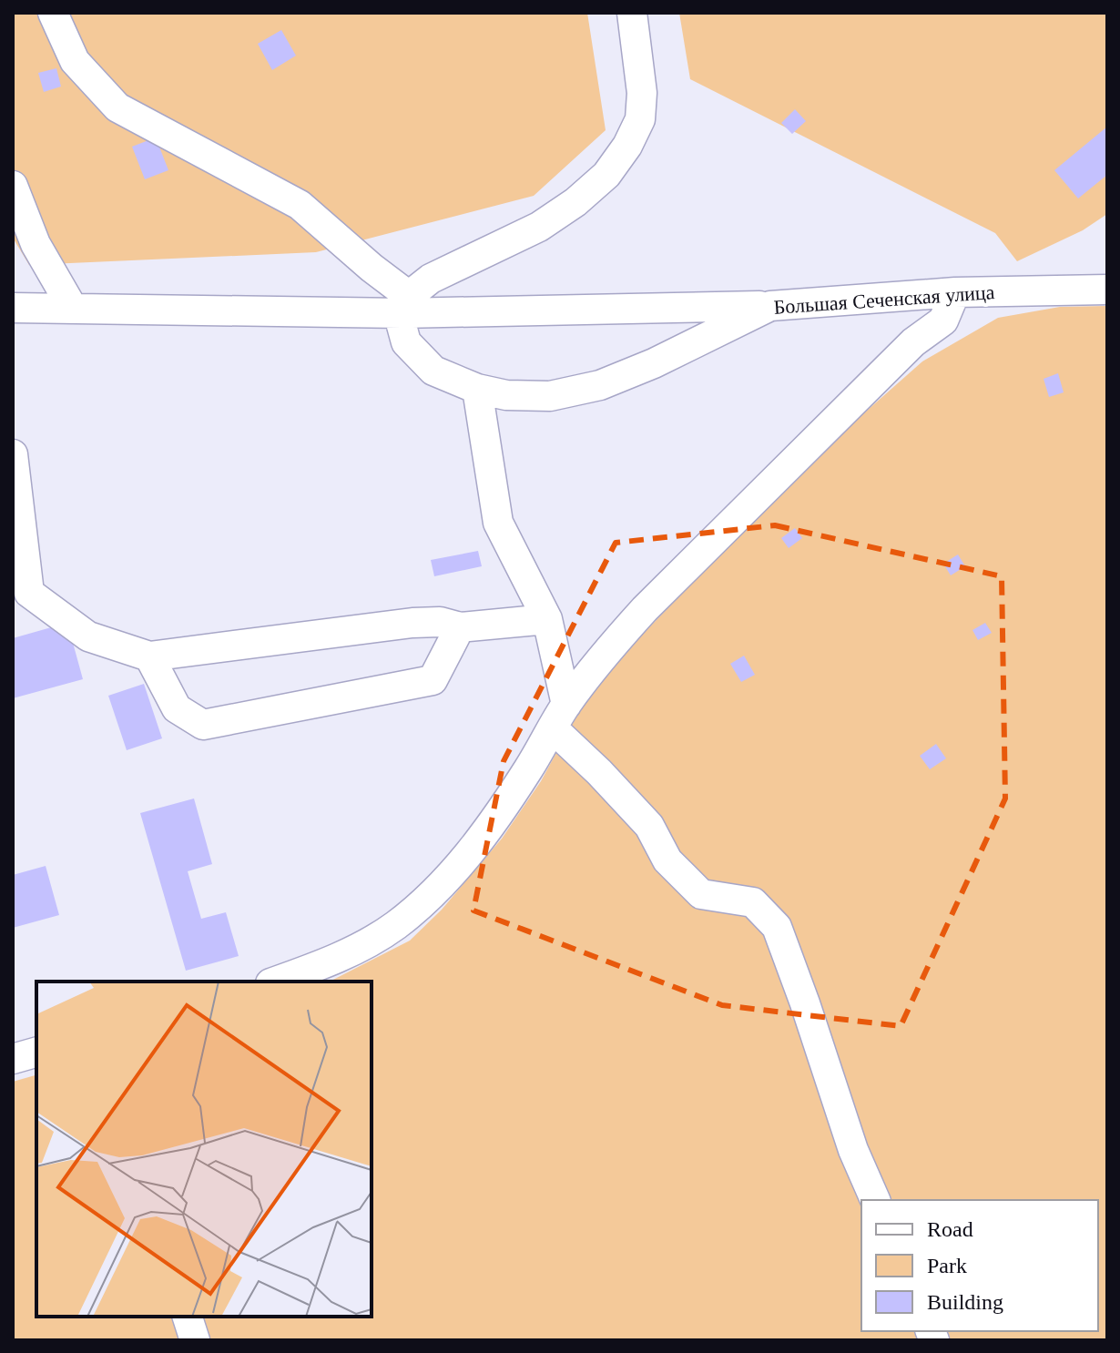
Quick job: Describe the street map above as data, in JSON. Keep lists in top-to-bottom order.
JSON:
{
  "streets": {
    "street": ["Большая Сеченская улица"]
  },
  "legend": ["Road", "Park", "Building"]
}
